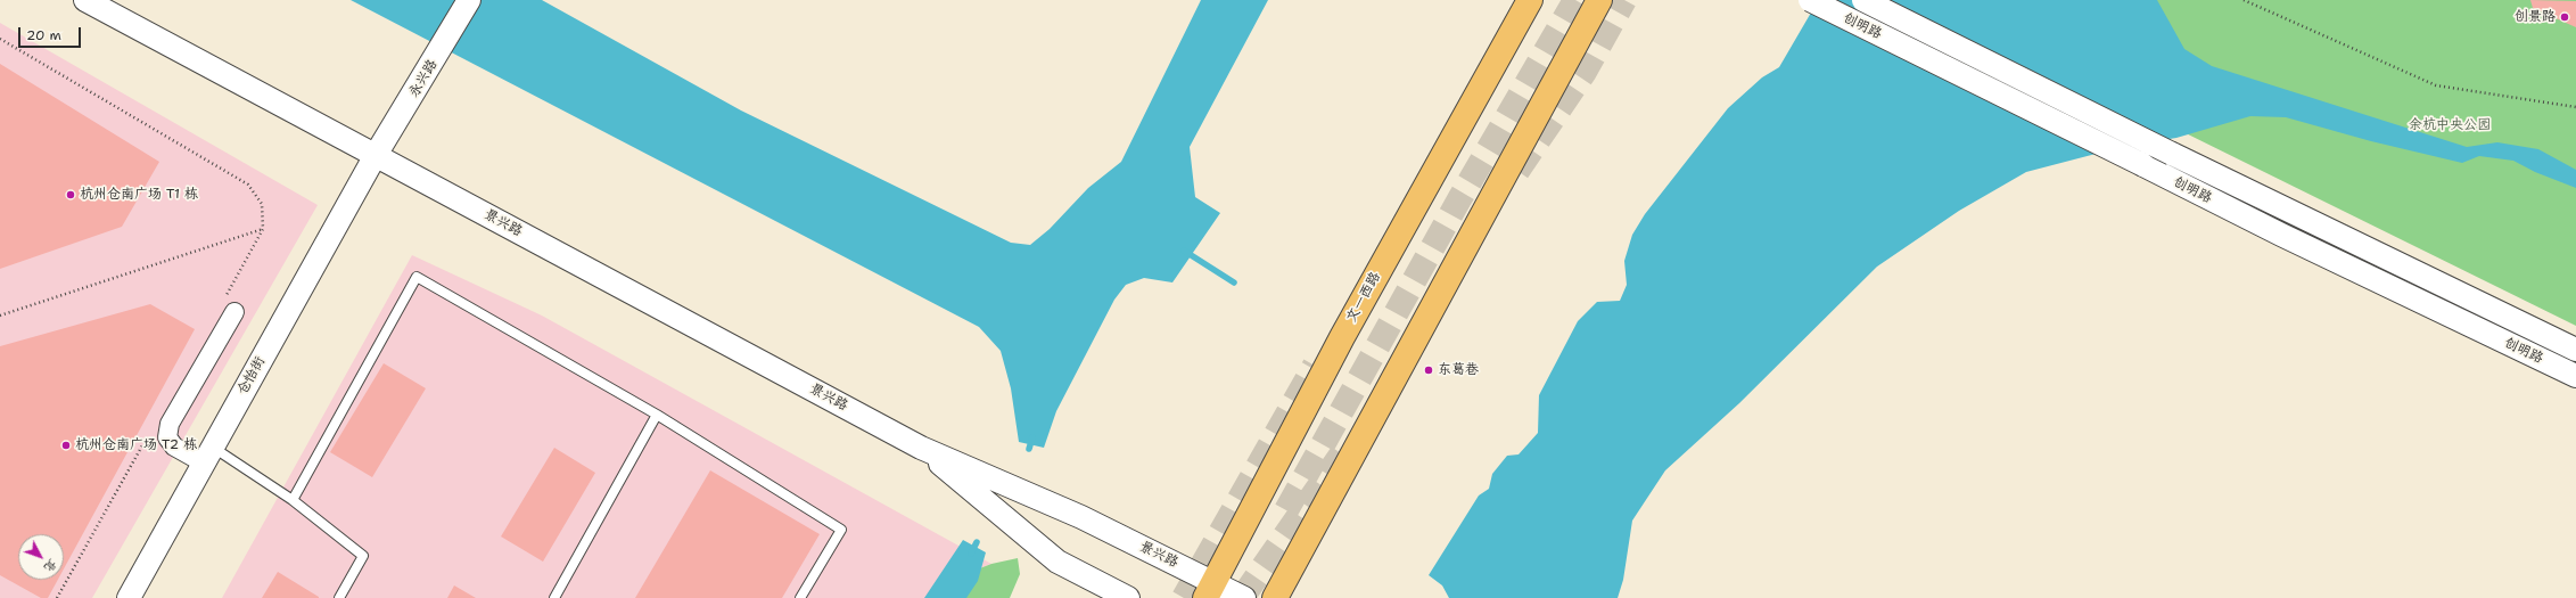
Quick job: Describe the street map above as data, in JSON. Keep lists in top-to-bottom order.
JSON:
{
  "streets": {
    "main road": ["文一西路"],
    "street": [
      "创明路",
      "永兴路",
      "景兴路",
      "仓怡街"
    ]
  },
  "crossings": [
    ["永兴路", "景兴路"],
    ["永兴路", "仓怡街"],
    ["景兴路", "文一西路"],
    ["景兴路", "仓怡街"]
  ],
  "parks": ["余杭中央公园"],
  "places": [
    "创景路",
    "杭州仓南广场 T1 栋",
    "东葛巷",
    "杭州仓南广场 T2 栋"
  ],
  "scale_bar": "20 m",
  "north": "bottom right"
}
